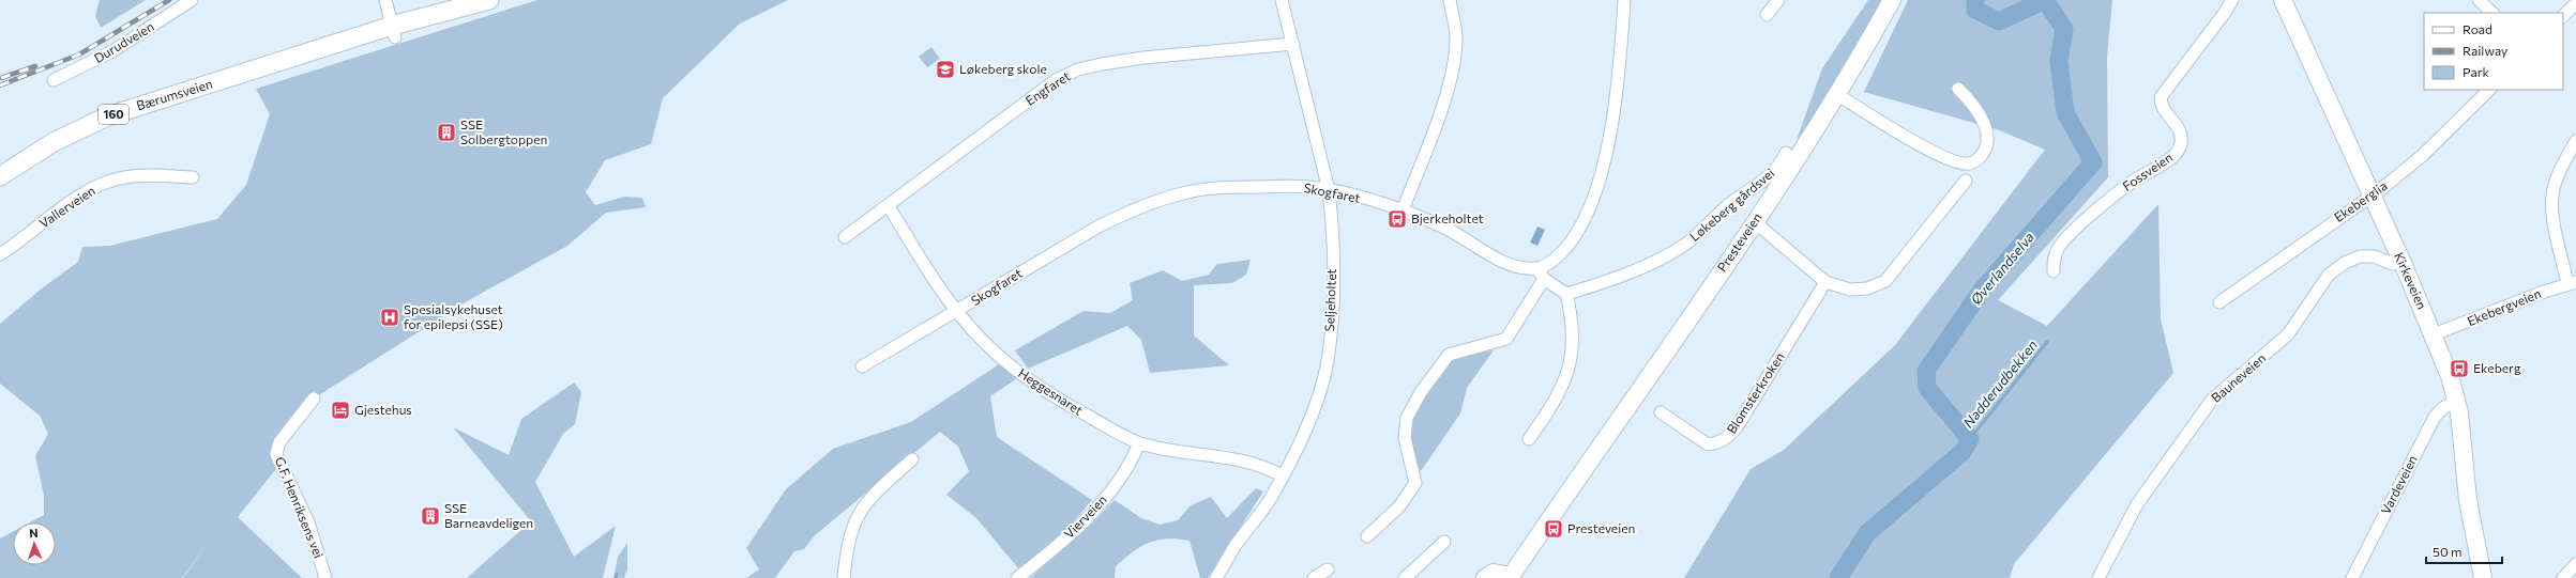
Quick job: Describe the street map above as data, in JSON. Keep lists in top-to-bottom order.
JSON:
{
  "streets": {
    "main road": [
      "Bærumsveien",
      "160",
      "Presteveien",
      "Kirkeveien"
    ],
    "street": [
      "Durudveien",
      "Engfaret",
      "Fossveien",
      "Skogfaret",
      "Ekeberglia",
      "Løkeberg gårdsvei",
      "Vallerveien",
      "Seljeholtet",
      "Ekebergveien",
      "Bauneveien",
      "Heggesnaret",
      "Blomsterkroken",
      "Vardeveien",
      "G.F. Henriksens vei",
      "Vierveien"
    ]
  },
  "crossings": [
    ["Engfaret", "Seljeholtet"],
    ["Engfaret", "Heggesnaret"],
    ["Skogfaret", "Seljeholtet"],
    ["Skogfaret", "Heggesnaret"],
    ["Ekeberglia", "Kirkeveien"],
    ["Kirkeveien", "Ekebergveien"],
    ["Kirkeveien", "Bauneveien"],
    ["Kirkeveien", "Vardeveien"],
    ["Seljeholtet", "Heggesnaret"],
    ["Heggesnaret", "Vierveien"]
  ],
  "water": ["Øverlandselva", "Nadderudbekken"],
  "places": {
    "school or university": ["Løkeberg skole"],
    "building": ["SSE Solbergtoppen", "SSE Barneavdeligen"],
    "bus stop": ["Bjerkeholtet", "Ekeberg", "Presteveien"],
    "hospital": ["Spesialsykehuset for epilepsi (SSE)"],
    "hotel": ["Gjestehus"]
  },
  "legend": ["Road", "Railway", "Park"],
  "scale_bar": "50 m",
  "north": "top"
}
